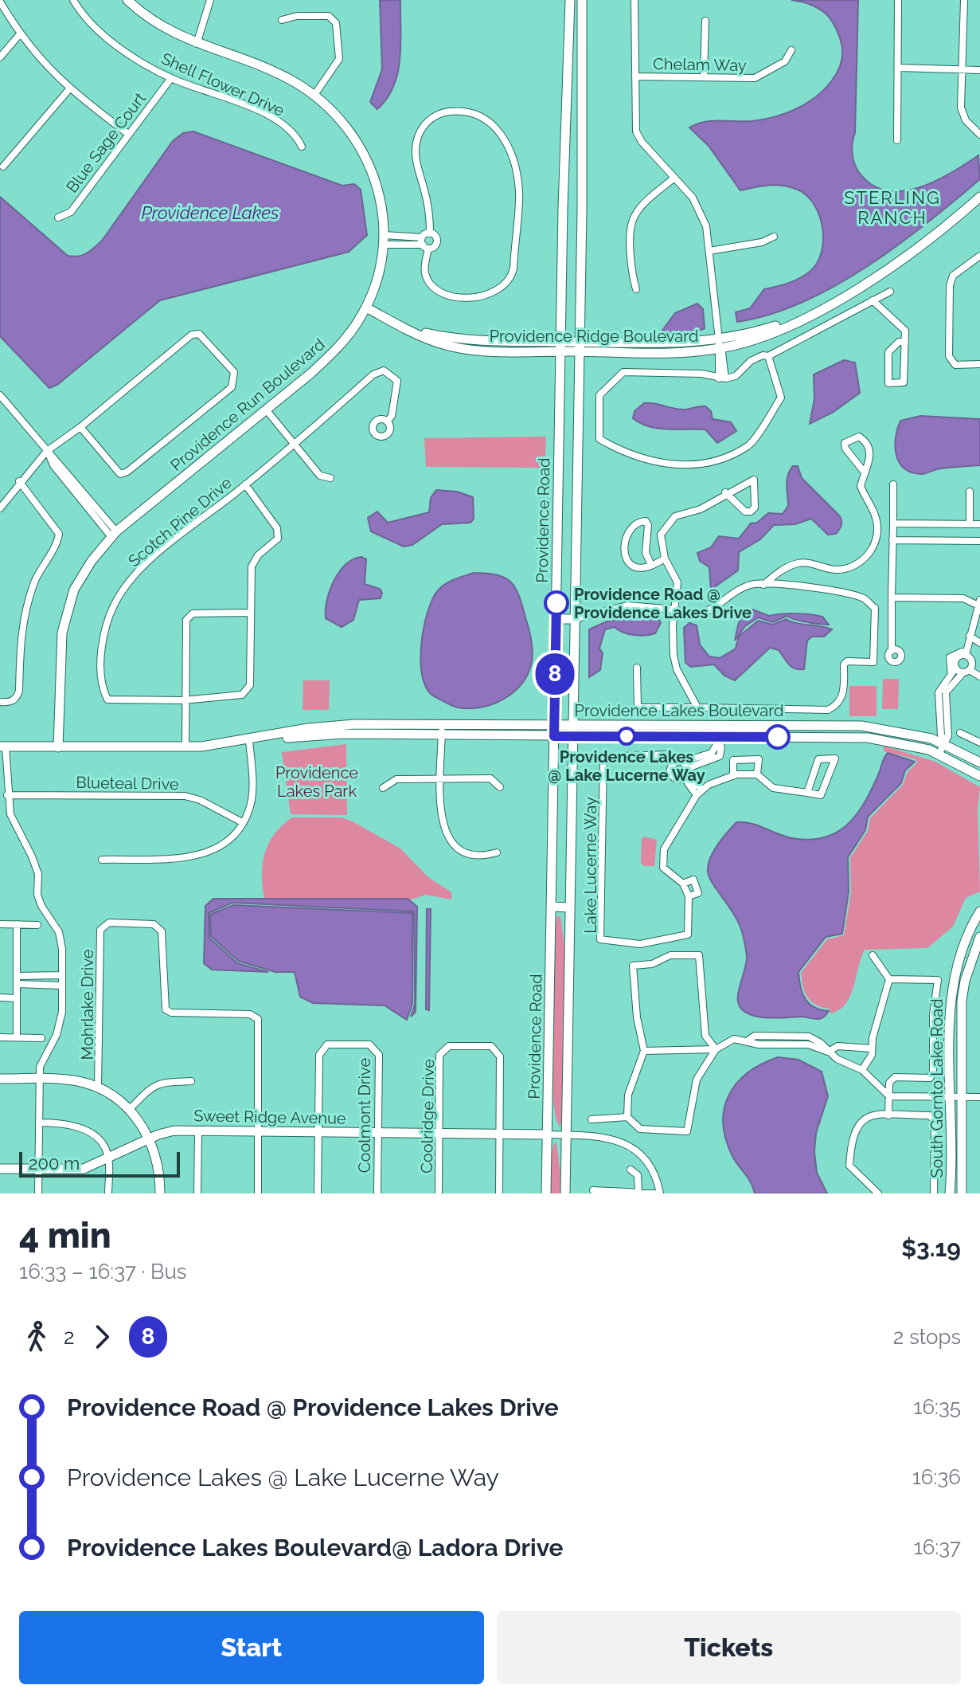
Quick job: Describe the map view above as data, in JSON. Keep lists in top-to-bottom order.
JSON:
{
  "streets": {
    "street": [
      "Chelam Way",
      "Shell Flower Drive",
      "Blue Sage Court",
      "Providence Ridge Boulevard",
      "Providence Run Boulevard",
      "Providence Road",
      "Scotch Pine Drive",
      "Providence Lakes Boulevard",
      "Blueteal Drive",
      "Lake Lucerne Way",
      "Mohrlake Drive",
      "South Gornto Lake Road",
      "Coolmont Drive",
      "Coolridge Drive",
      "Sweet Ridge Avenue"
    ]
  },
  "crossings": [
    ["Shell Flower Drive", "Blue Sage Court"],
    ["Providence Ridge Boulevard", "Providence Run Boulevard"],
    ["Providence Ridge Boulevard", "Providence Road"],
    ["Providence Run Boulevard", "Providence Lakes Boulevard"],
    ["Providence Road", "Providence Lakes Boulevard"],
    ["Providence Road", "Sweet Ridge Avenue"],
    ["Mohrlake Drive", "Sweet Ridge Avenue"],
    ["Coolmont Drive", "Sweet Ridge Avenue"],
    ["Coolridge Drive", "Sweet Ridge Avenue"]
  ],
  "districts": ["STERLING RANCH"],
  "water": ["Providence Lakes"],
  "parks": ["Providence Lakes Park"],
  "places": ["Providence Road @ Providence Lakes Drive", "Providence Lakes @ Lake Lucerne Way"],
  "lines": ["bus line 8"],
  "scale_bar": "200 m",
  "page": {
    "on_map": "8",
    "scale": "200 m",
    "heading": ["4 min", "16:33 – 16:37 · Bus", "$3.19"],
    "legs": ["2", "8", "2 stops"],
    "list": [
      {
        "name": "Providence Road @ Providence Lakes Drive",
        "value": "16:35"
      },
      {
        "name": "Providence Lakes @ Lake Lucerne Way",
        "value": "16:36"
      },
      {
        "name": "Providence Lakes Boulevard@ Ladora Drive",
        "value": "16:37"
      }
    ],
    "buttons": ["Start", "Tickets"]
  }
}
